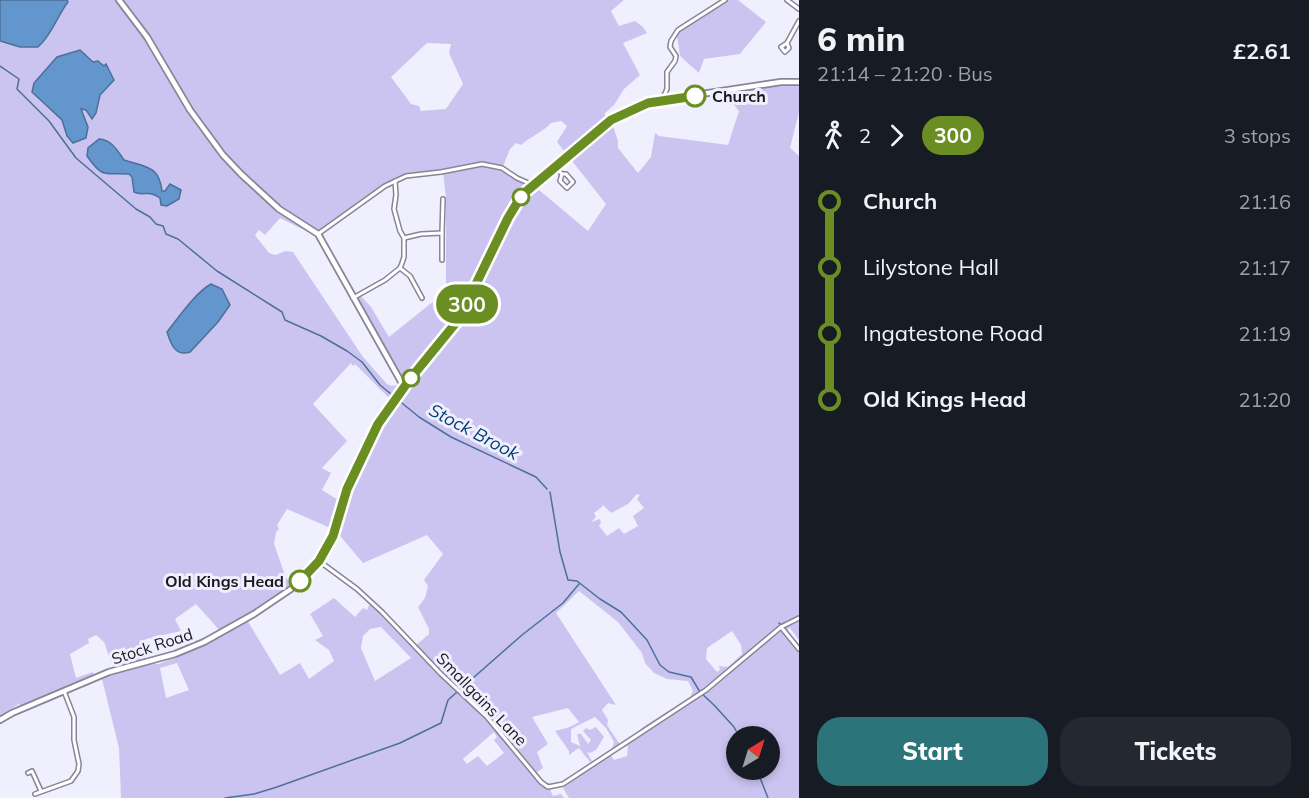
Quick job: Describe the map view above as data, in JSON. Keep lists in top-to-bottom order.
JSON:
{
  "streets": {
    "main road": ["Stock Road"],
    "street": ["Smallgains Lane"]
  },
  "crossings": [
    ["Stock Road", "Smallgains Lane"]
  ],
  "water": ["Stock Brook"],
  "places": ["Church", "Old Kings Head"],
  "lines": ["bus line 300"],
  "north": "top right",
  "page": {
    "on_map": "300",
    "heading": ["6 min", "21:14 – 21:20 · Bus", "£2.61"],
    "legs": ["2", "300", "3 stops"],
    "list": [
      {
        "name": "Church",
        "value": "21:16"
      },
      {
        "name": "Lilystone Hall",
        "value": "21:17"
      },
      {
        "name": "Ingatestone Road",
        "value": "21:19"
      },
      {
        "name": "Old Kings Head",
        "value": "21:20"
      }
    ],
    "buttons": ["Start", "Tickets"]
  }
}
